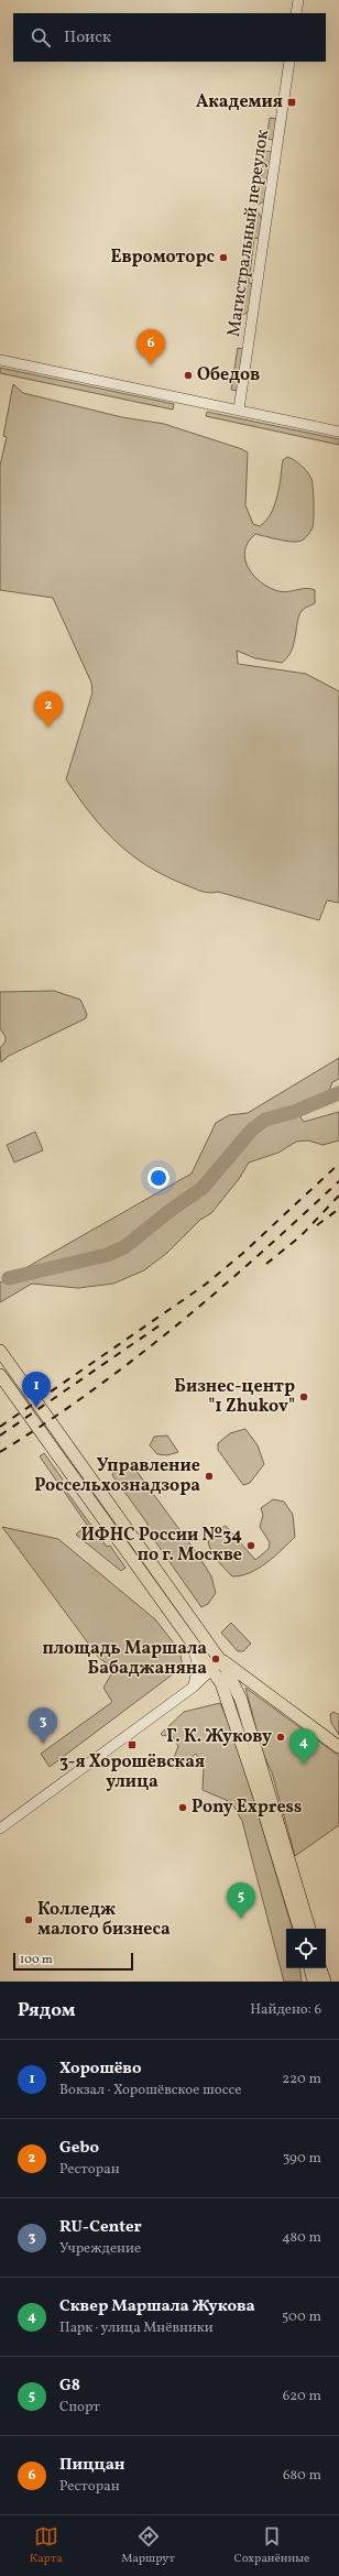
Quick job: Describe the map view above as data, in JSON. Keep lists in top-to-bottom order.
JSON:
{
  "streets": {
    "street": ["Магистральный переулок"]
  },
  "places": {
    "transit": ["Академия", "3-я Хорошёвская улица"],
    "other": [
      "Евромоторс",
      "Обедов",
      "Бизнес-центр \"1 Zhukov\"",
      "Управление Россельхознадзора",
      "ИФНС России №34 по г. Москве",
      "площадь Маршала Бабаджаняна",
      "Г. К. Жукову",
      "Pony Express",
      "Колледж малого бизнеса"
    ]
  },
  "scale_bar": "100 m",
  "page": {
    "search": "Поиск",
    "pins": [
      "6",
      "2",
      "1",
      "3",
      "4",
      "5"
    ],
    "scale": "100 m",
    "heading": ["Рядом", "Найдено: 6"],
    "list": [
      {
        "mark": "1",
        "name": "Хорошёво",
        "note": "Вокзал · Хорошёвское шоссе",
        "value": "220 m"
      },
      {
        "mark": "2",
        "name": "Gebo",
        "note": "Ресторан",
        "value": "390 m"
      },
      {
        "mark": "3",
        "name": "RU-Center",
        "note": "Учреждение",
        "value": "480 m"
      },
      {
        "mark": "4",
        "name": "Сквер Маршала Жукова",
        "note": "Парк · улица Мнёвники",
        "value": "500 m"
      },
      {
        "mark": "5",
        "name": "G8",
        "note": "Спорт",
        "value": "620 m"
      },
      {
        "mark": "6",
        "name": "Пиццан",
        "note": "Ресторан",
        "value": "680 m"
      }
    ],
    "nav": ["Карта", "Маршрут", "Сохранённые"]
  }
}
